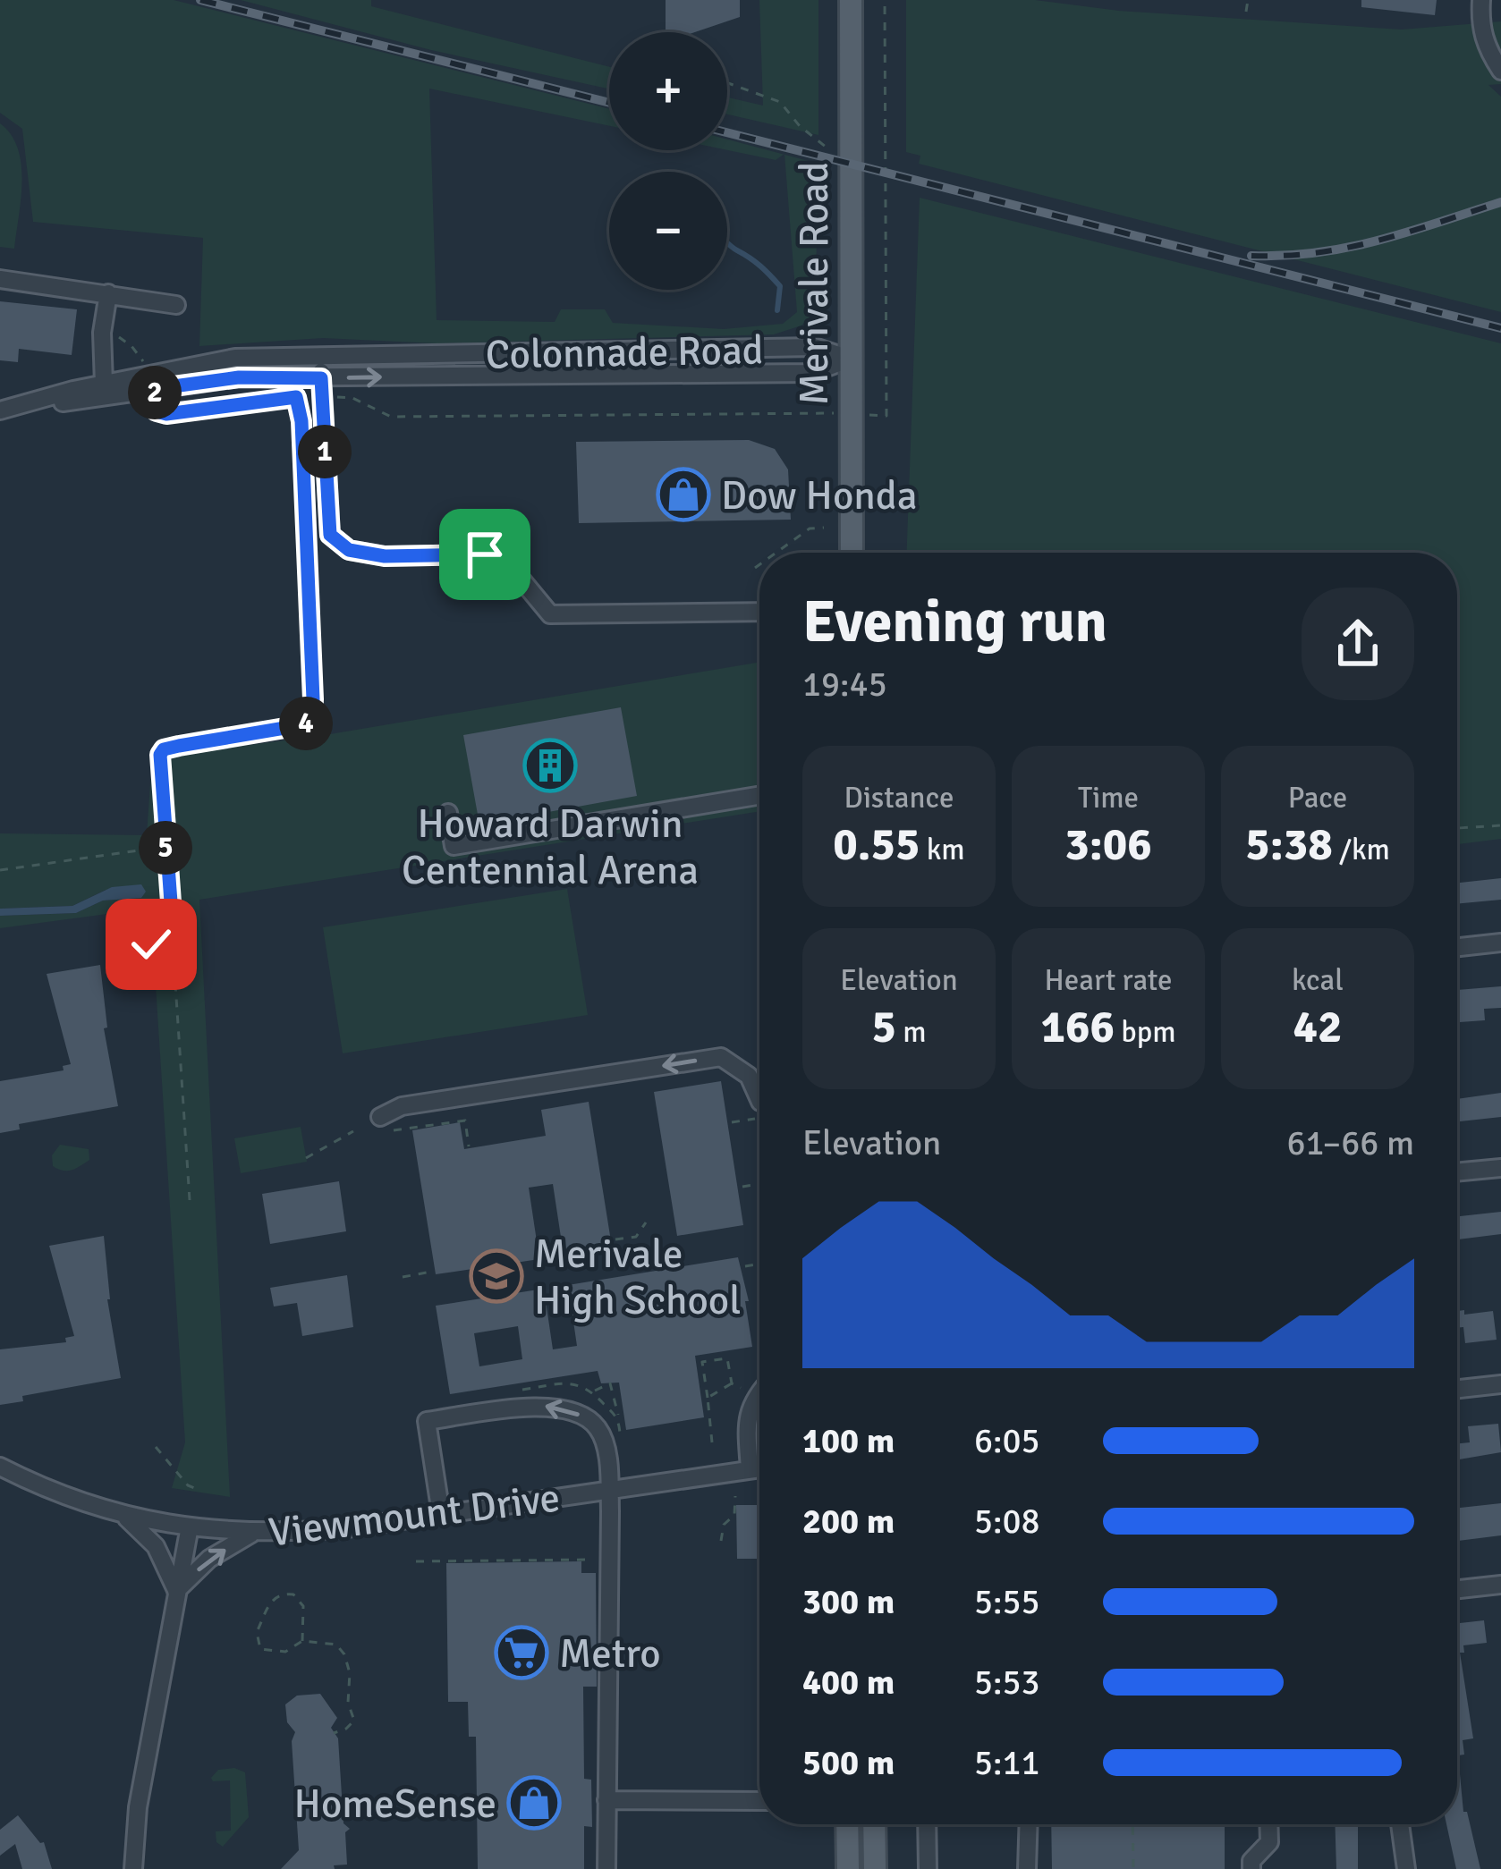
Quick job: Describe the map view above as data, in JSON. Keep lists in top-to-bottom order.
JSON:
{
  "streets": {
    "main road": ["Merivale Road"],
    "street": ["Colonnade Road", "Viewmount Drive"]
  },
  "crossings": [
    ["Merivale Road", "Colonnade Road"]
  ],
  "places": {
    "shop": ["Dow Honda", "HomeSense"],
    "building": ["Howard Darwin Centennial Arena"],
    "school or university": ["Merivale High School"],
    "supermarket": ["Metro"]
  },
  "page": {
    "map_buttons": ["+", "−"],
    "pins": [
      "2",
      "1",
      "4",
      "5"
    ],
    "heading": ["Evening run", "19:45"],
    "stats": [
      ["Distance", "0.55 km"],
      ["Time", "3:06"],
      ["Pace", "5:38 /km"],
      ["Elevation", "5 m"],
      ["Heart rate", "166 bpm"],
      ["kcal", "42"]
    ],
    "chart": ["Elevation", "61–66 m"],
    "list": [
      {
        "name": "100 m",
        "note": "6:05"
      },
      {
        "name": "200 m",
        "note": "5:08"
      },
      {
        "name": "300 m",
        "note": "5:55"
      },
      {
        "name": "400 m",
        "note": "5:53"
      },
      {
        "name": "500 m",
        "note": "5:11"
      }
    ]
  }
}
